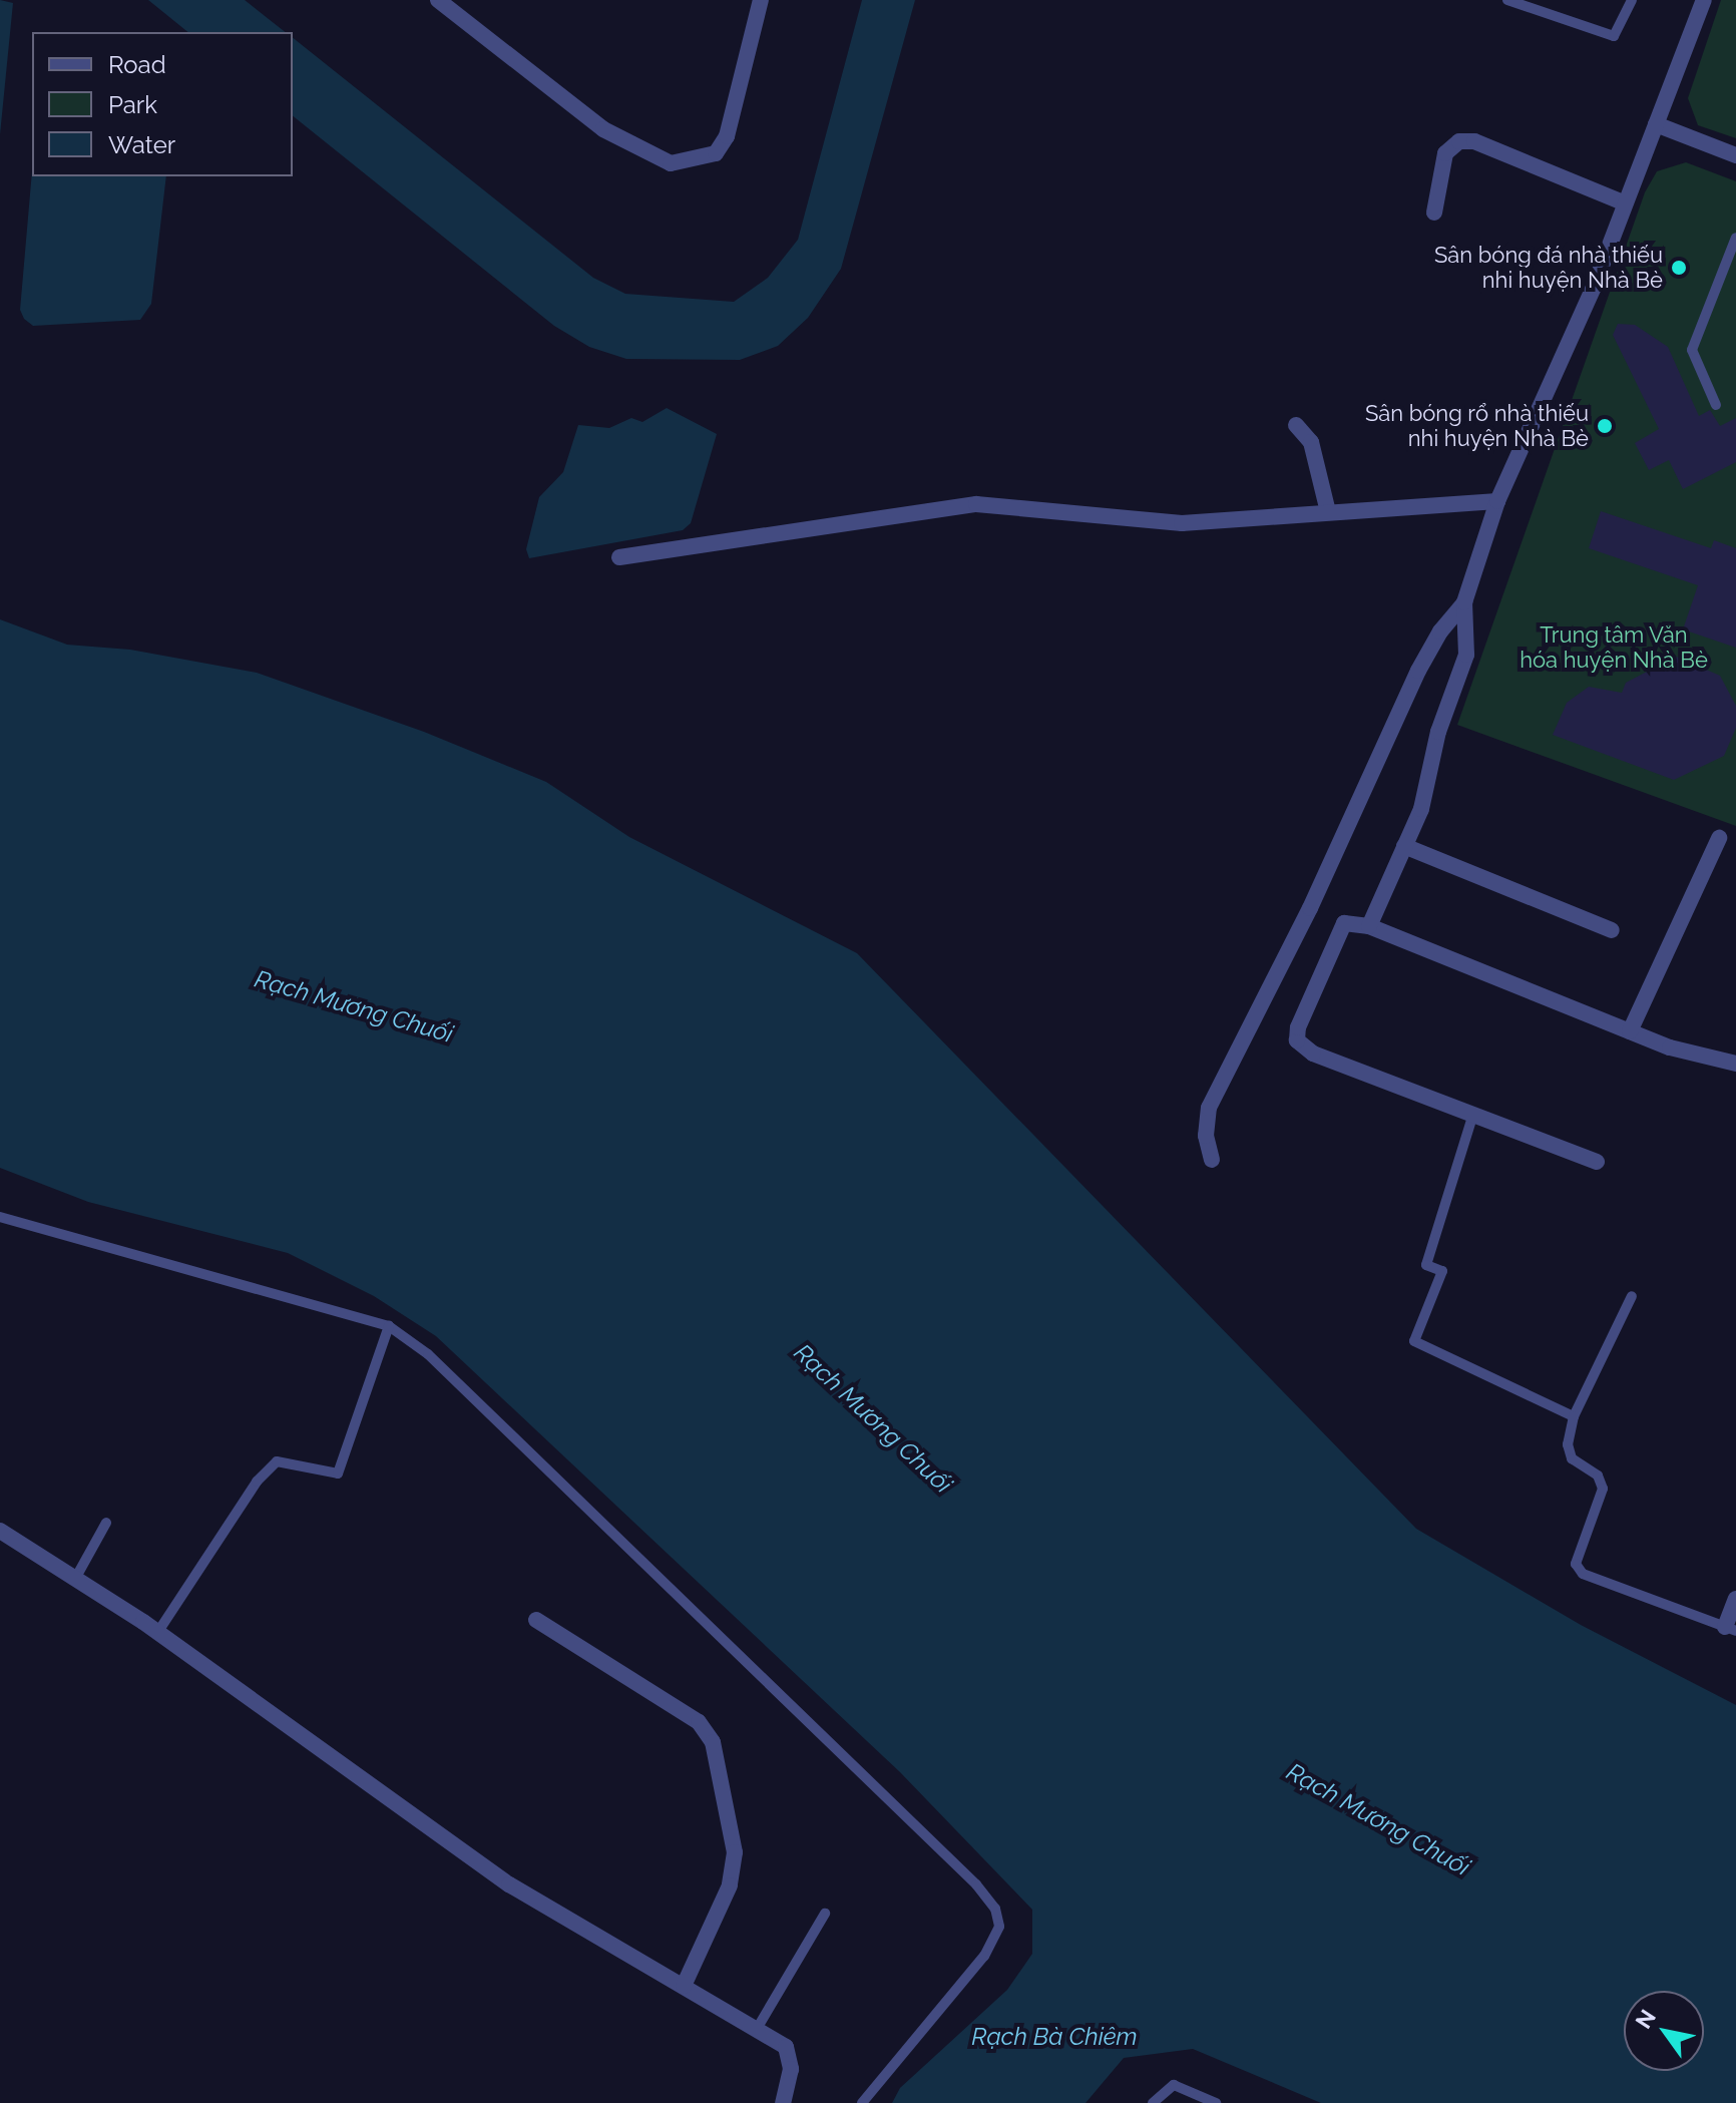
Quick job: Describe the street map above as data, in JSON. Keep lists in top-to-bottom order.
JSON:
{
  "water": ["Rạch Mương Chuối", "Rạch Bà Chiêm"],
  "parks": ["Trung tâm Văn hóa huyện Nhà Bè"],
  "places": ["Sân bóng đá nhà thiếu nhi huyện Nhà Bè", "Sân bóng rổ nhà thiếu nhi huyện Nhà Bè"],
  "legend": ["Road", "Park", "Water"],
  "north": "top left"
}
